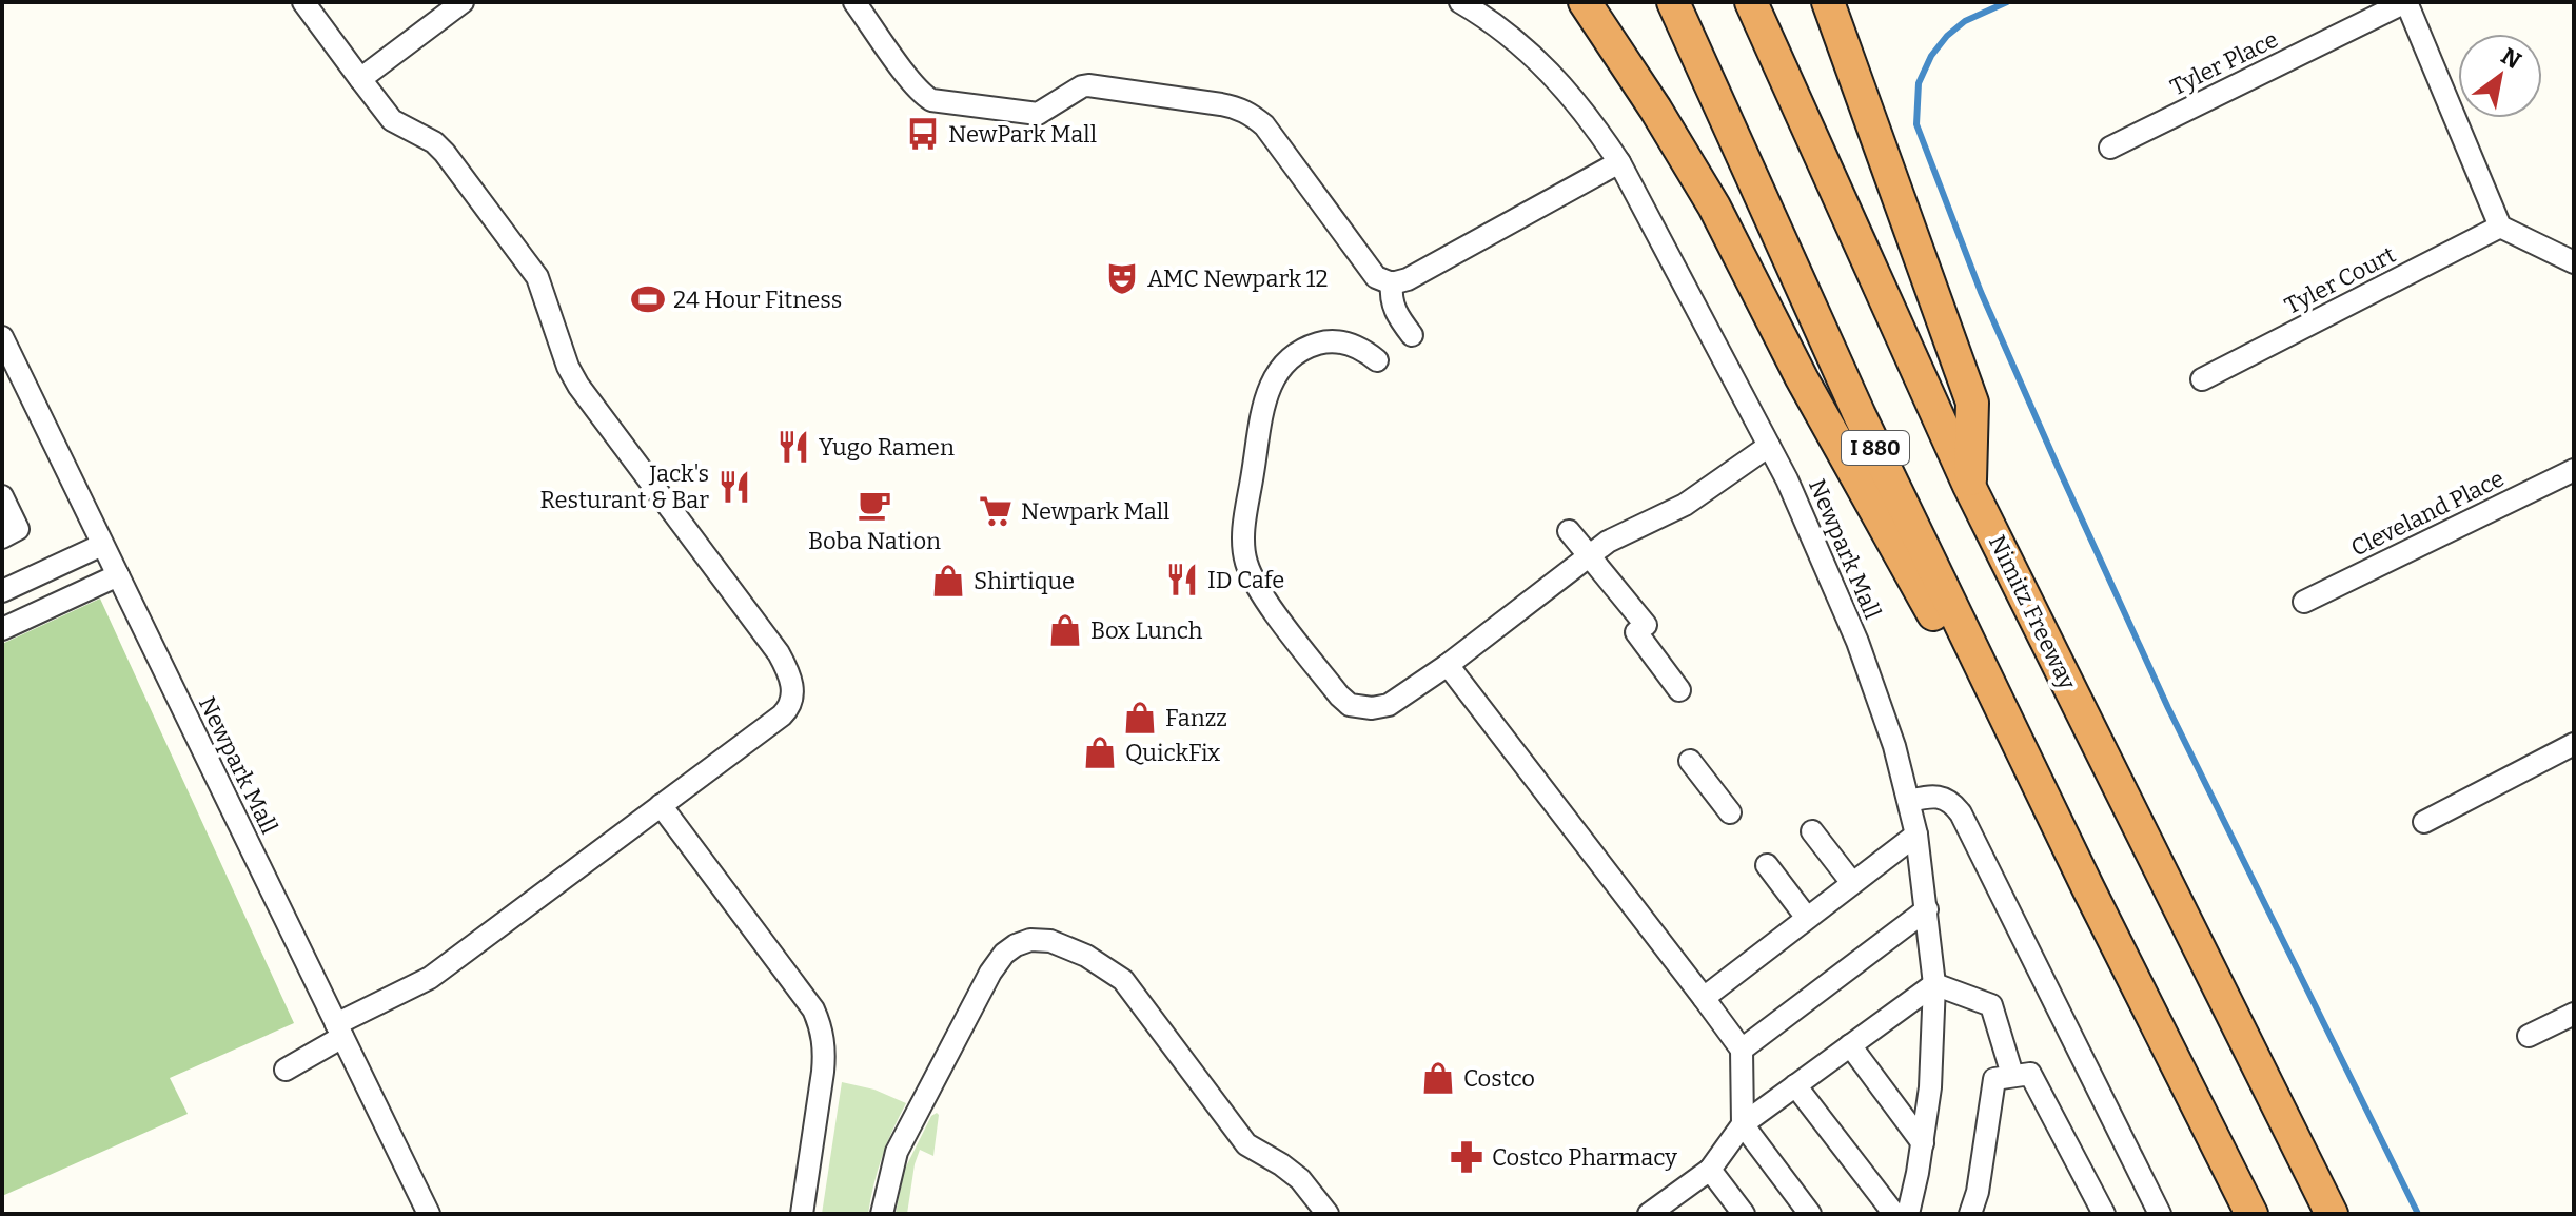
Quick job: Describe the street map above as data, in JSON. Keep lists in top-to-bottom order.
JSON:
{
  "streets": {
    "highway": ["I 880", "Nimitz Freeway"],
    "street": [
      "Tyler Place",
      "Tyler Court",
      "Cleveland Place",
      "Newpark Mall"
    ]
  },
  "crossings": [
    ["Tyler Place", "Tyler Court"]
  ],
  "places": {
    "bus stop": ["NewPark Mall"],
    "theatre": ["AMC Newpark 12"],
    "sports": ["24 Hour Fitness"],
    "restaurant": ["Yugo Ramen", "Jack's Resturant & Bar", "ID Cafe"],
    "cafe": ["Boba Nation"],
    "supermarket": ["Newpark Mall"],
    "shop": [
      "Shirtique",
      "Box Lunch",
      "Fanzz",
      "QuickFix",
      "Costco"
    ],
    "pharmacy": ["Costco Pharmacy"]
  },
  "north": "top right"
}
